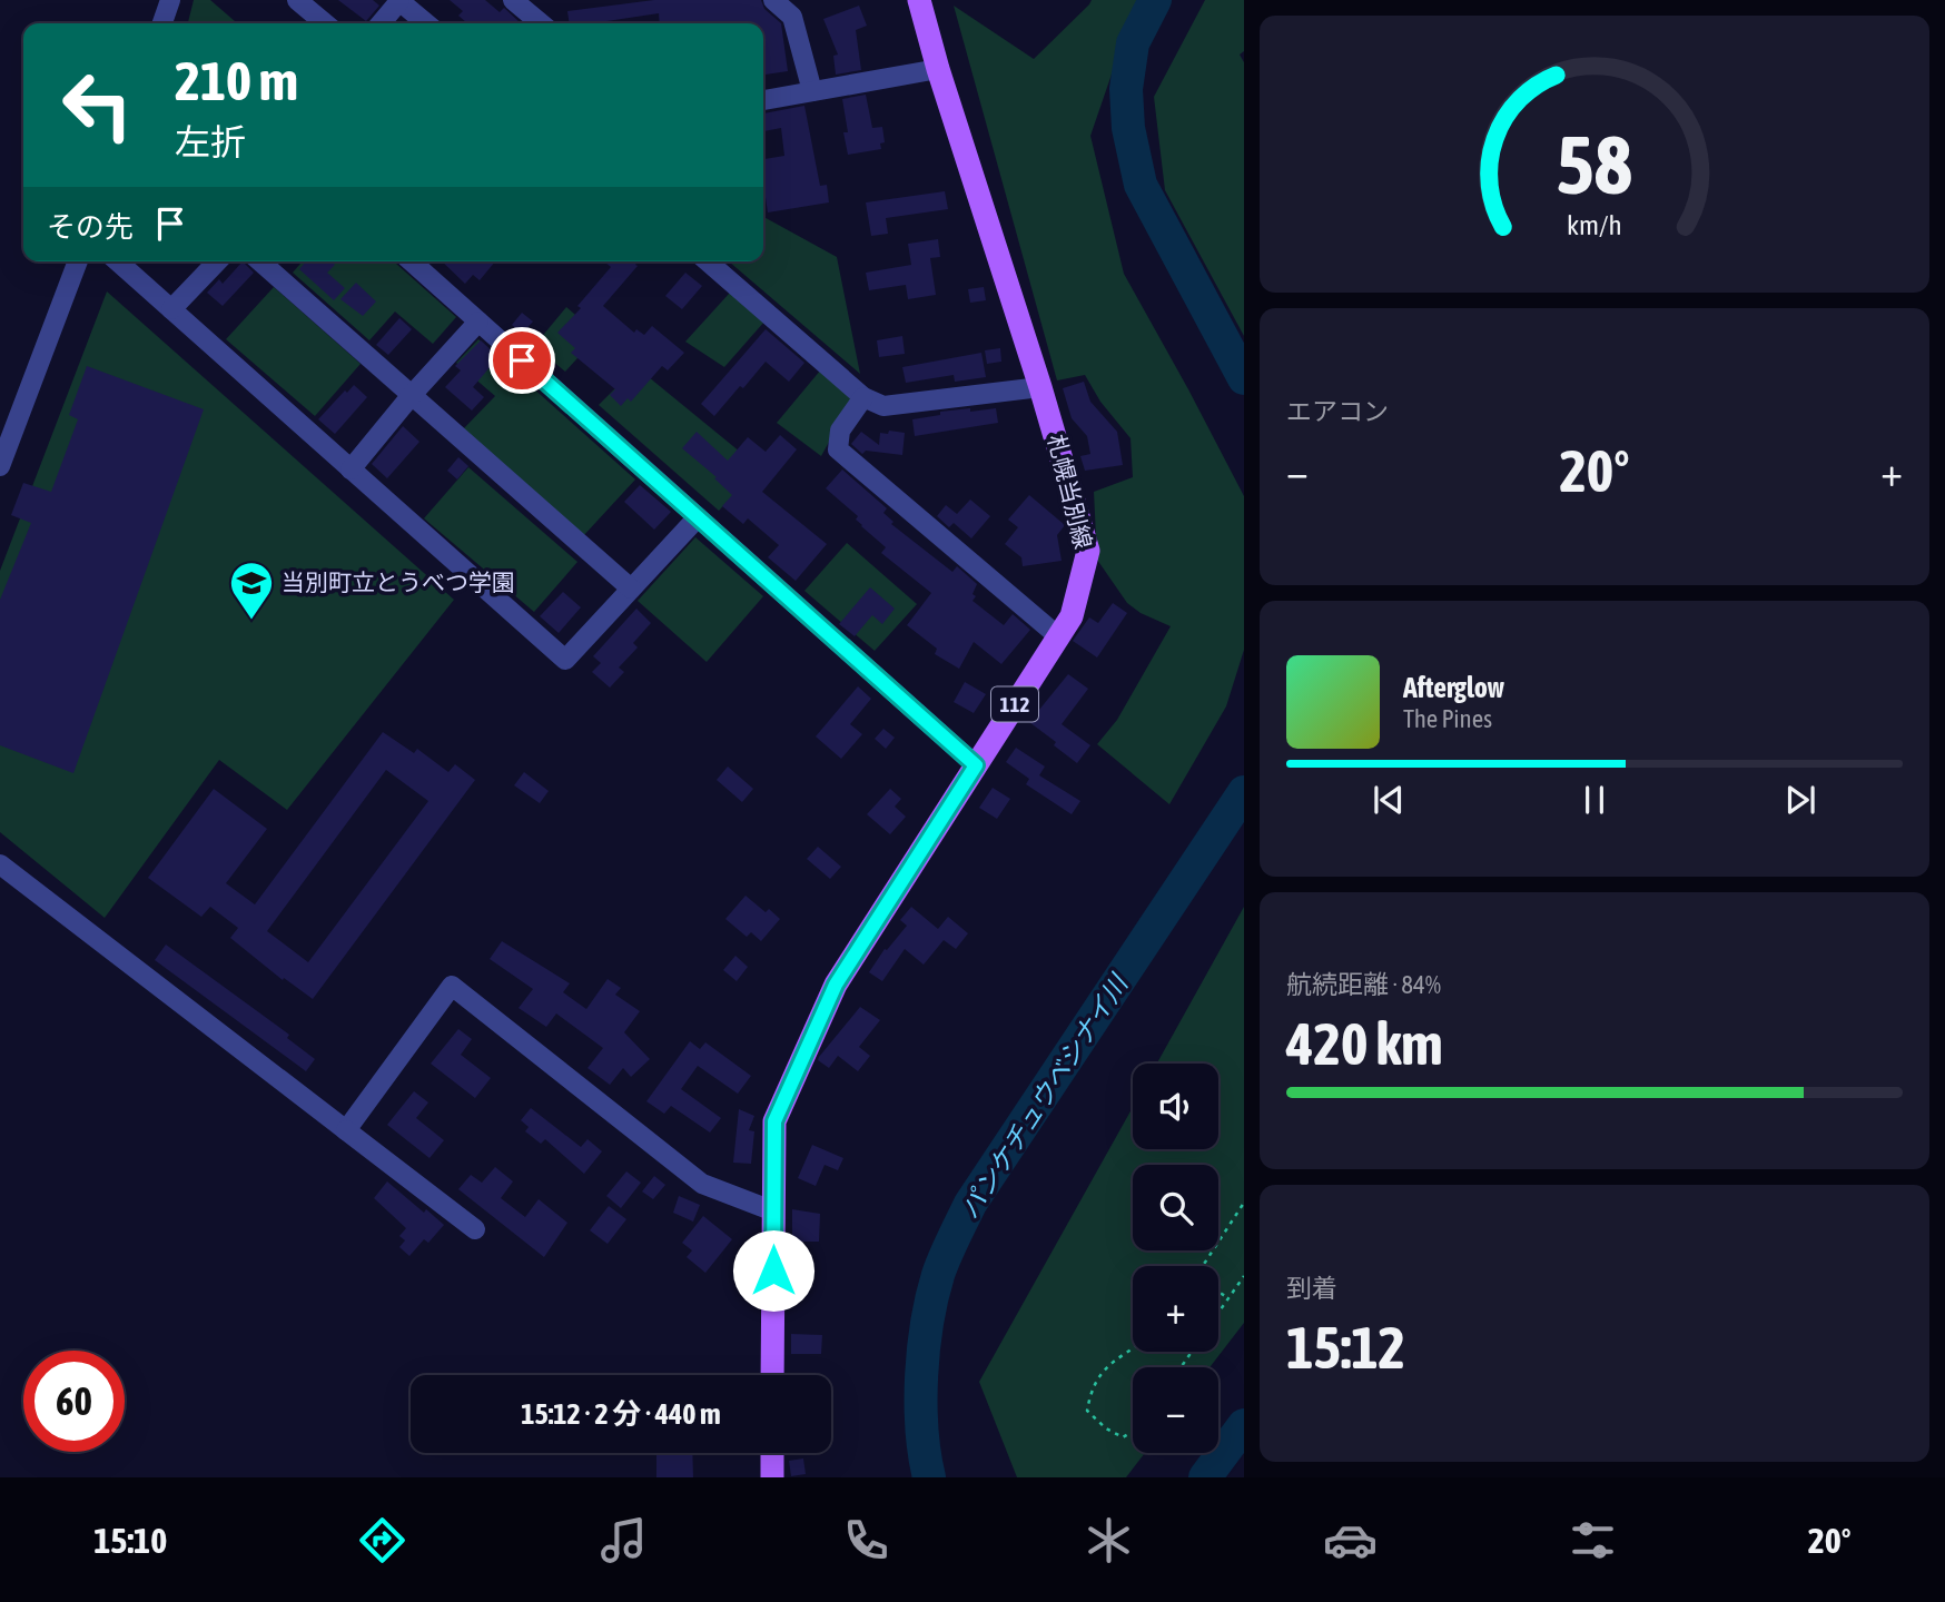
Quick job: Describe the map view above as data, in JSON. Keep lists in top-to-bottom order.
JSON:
{
  "streets": {
    "main road": ["札幌当別線", "112"]
  },
  "water": ["パンケチュウベシナイ川"],
  "places": {
    "school or university": ["当別町立とうべつ学園"]
  },
  "page": {
    "turn": ["210 m", "左折"],
    "then": "その先",
    "tile": [
      "エアコン",
      ["航続距離 · 84%", "420 km"],
      ["到着", "15:12"]
    ],
    "heat": ["−", "20°", "+"],
    "song": ["Afterglow", "The Pines"],
    "map_buttons": ["+", "−"],
    "limit": "60",
    "trip": "15:12 · 2 分 · 440 m",
    "tabs": ["15:10", "20°"],
    "gauge": ["58", "km/h"]
  }
}
